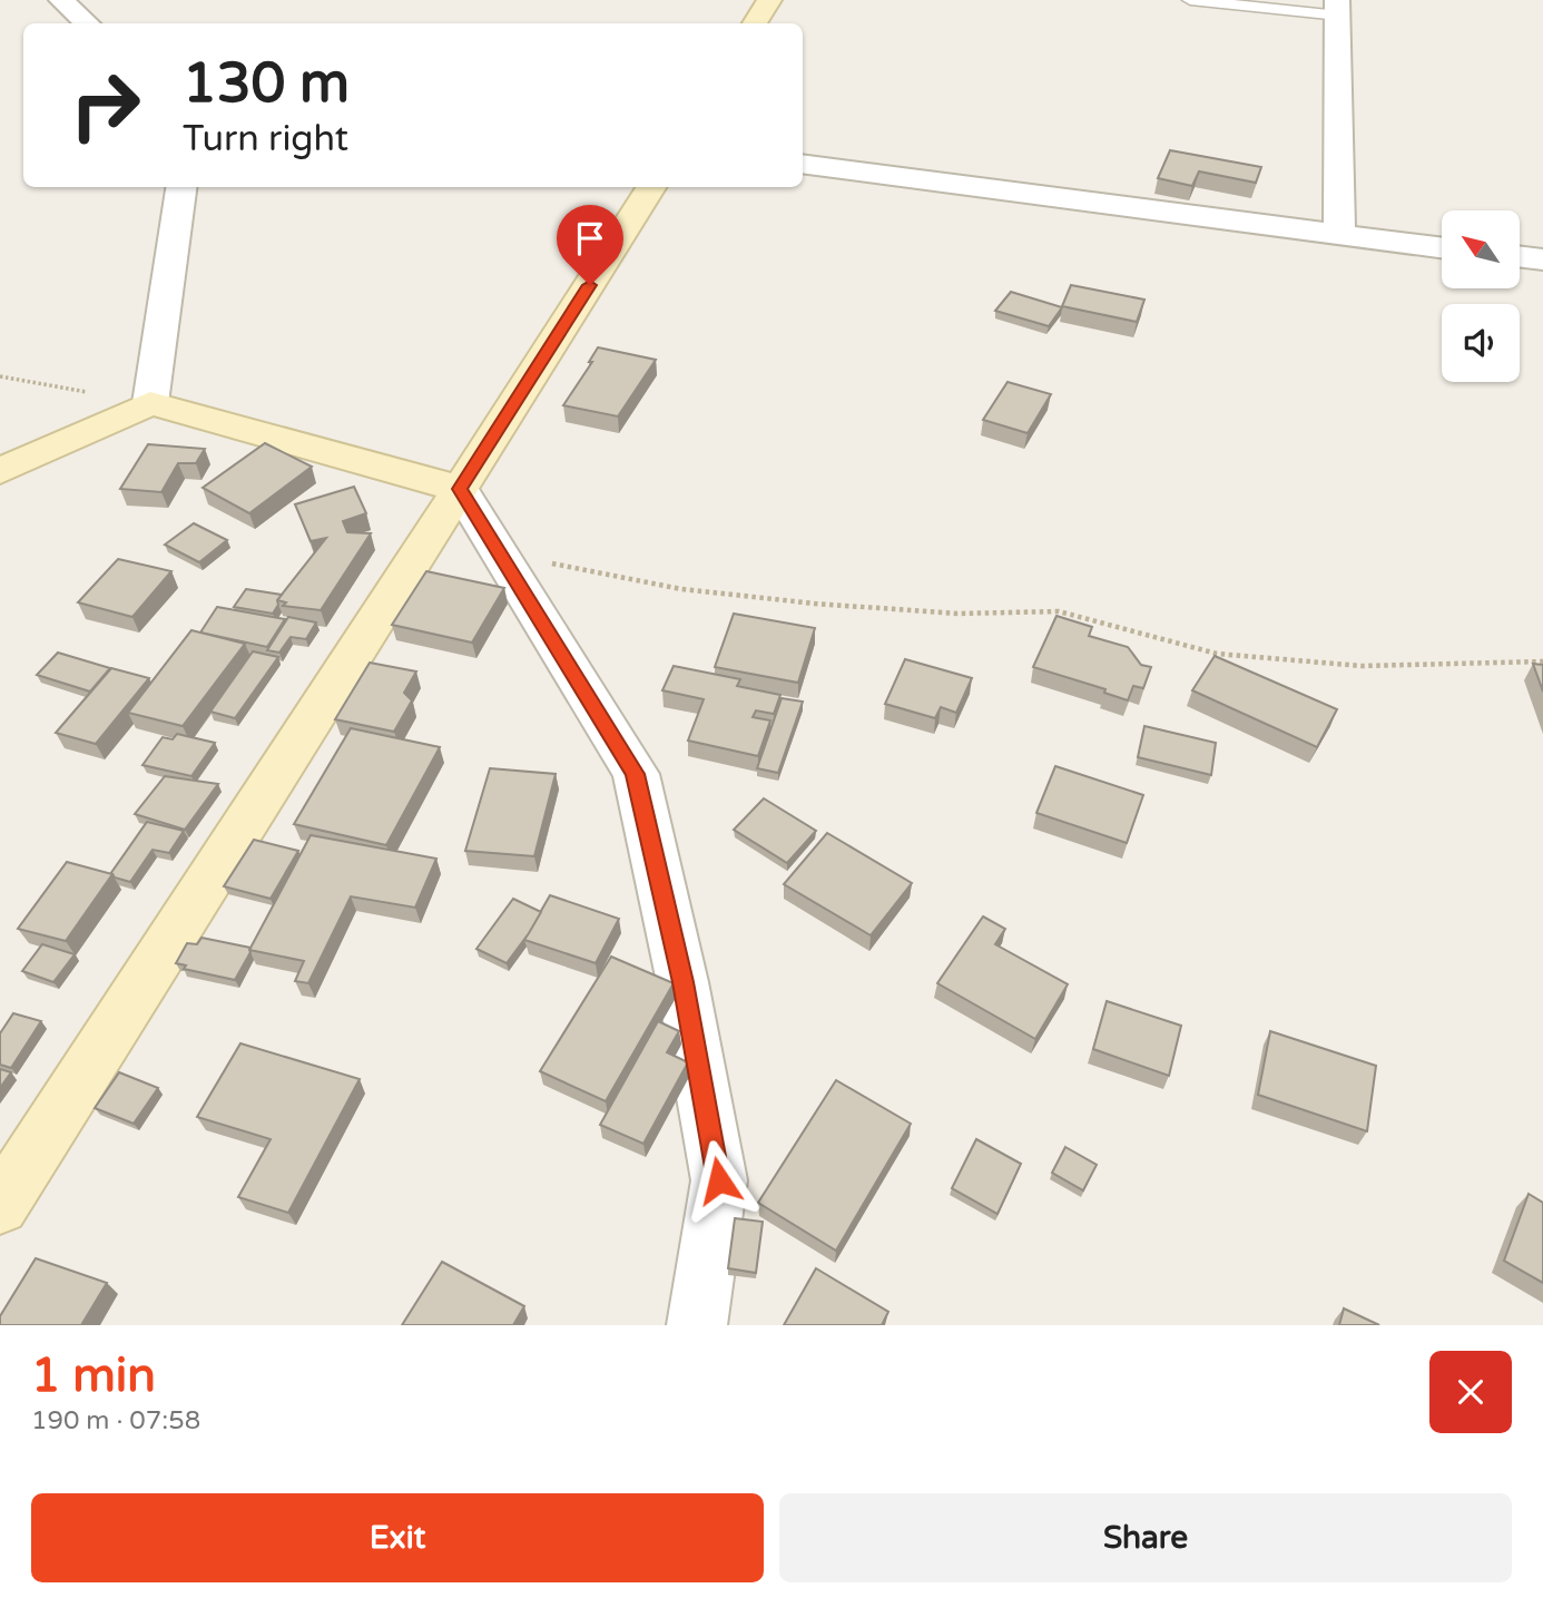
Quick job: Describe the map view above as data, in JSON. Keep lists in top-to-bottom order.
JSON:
{
  "north": "top left",
  "page": {
    "turn": ["130 m", "Turn right"],
    "heading": ["1 min", "190 m · 07:58"],
    "buttons": ["Exit", "Share"]
  }
}
